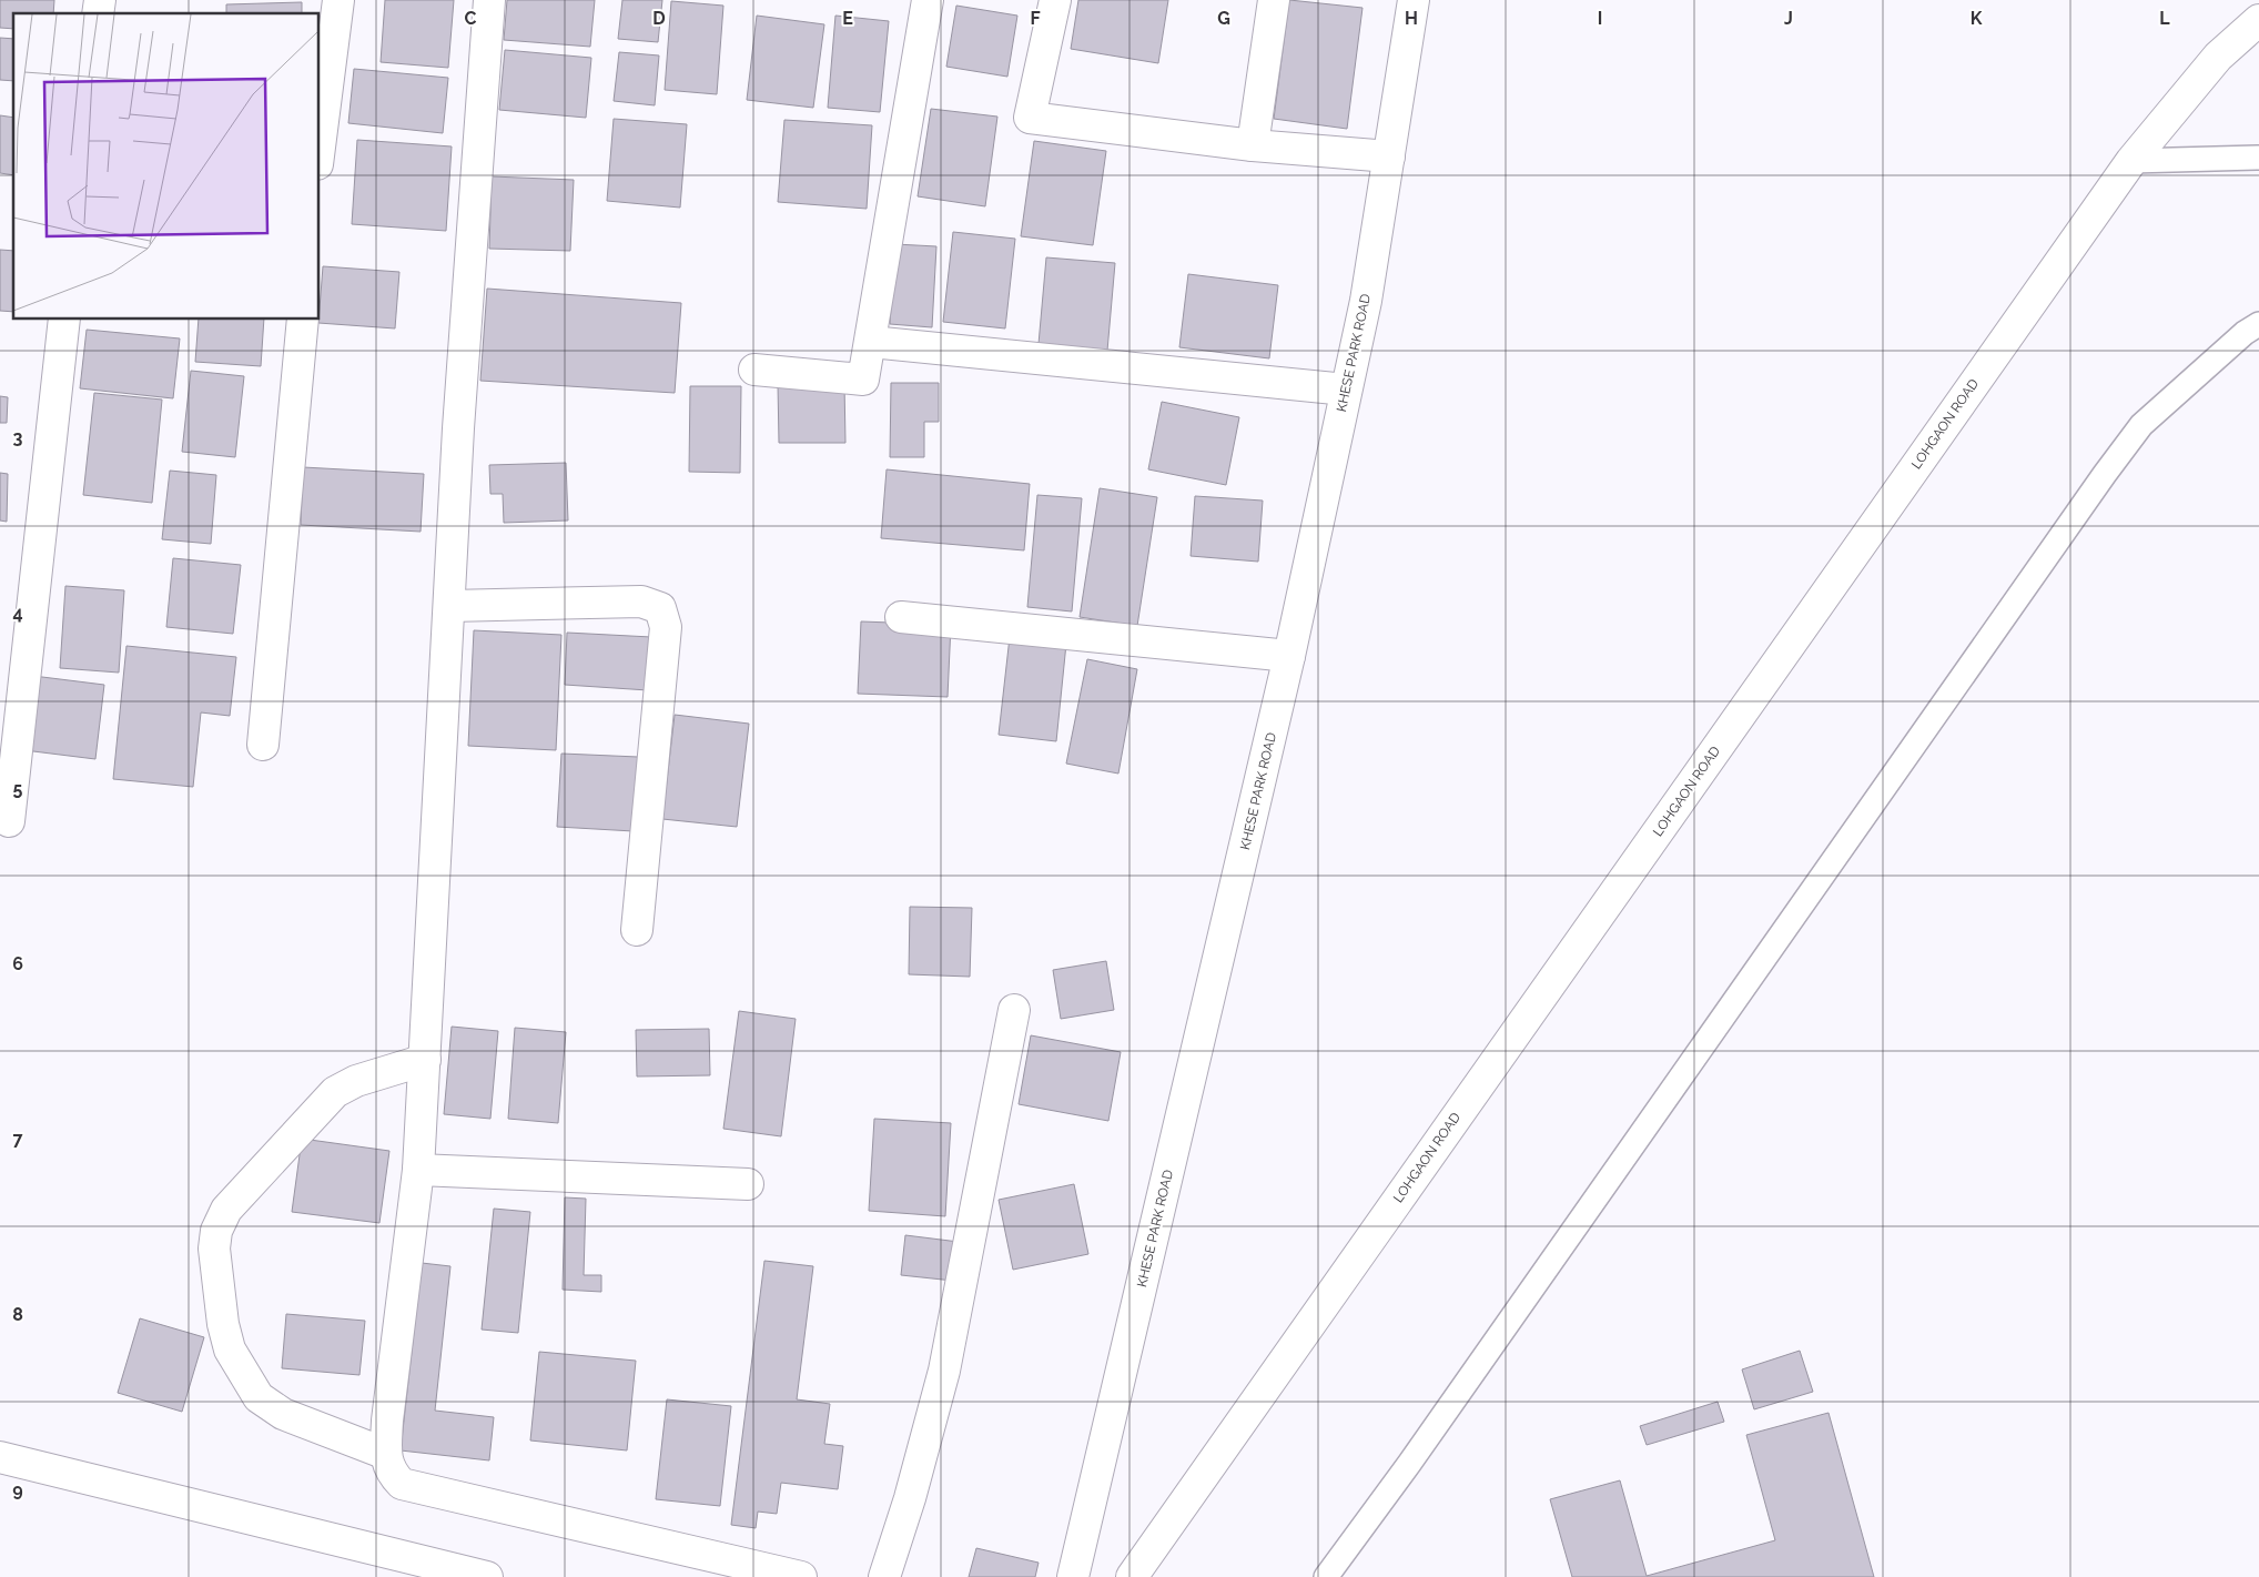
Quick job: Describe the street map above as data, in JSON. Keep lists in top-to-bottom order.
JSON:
{
  "streets": {
    "street": ["KHESE PARK ROAD", "LOHGAON ROAD"]
  },
  "grid": {
    "columns": [
      "C",
      "D",
      "E",
      "F",
      "G",
      "H",
      "I",
      "J",
      "K",
      "L"
    ],
    "rows": [
      "3",
      "4",
      "5",
      "6",
      "7",
      "8",
      "9"
    ]
  }
}
